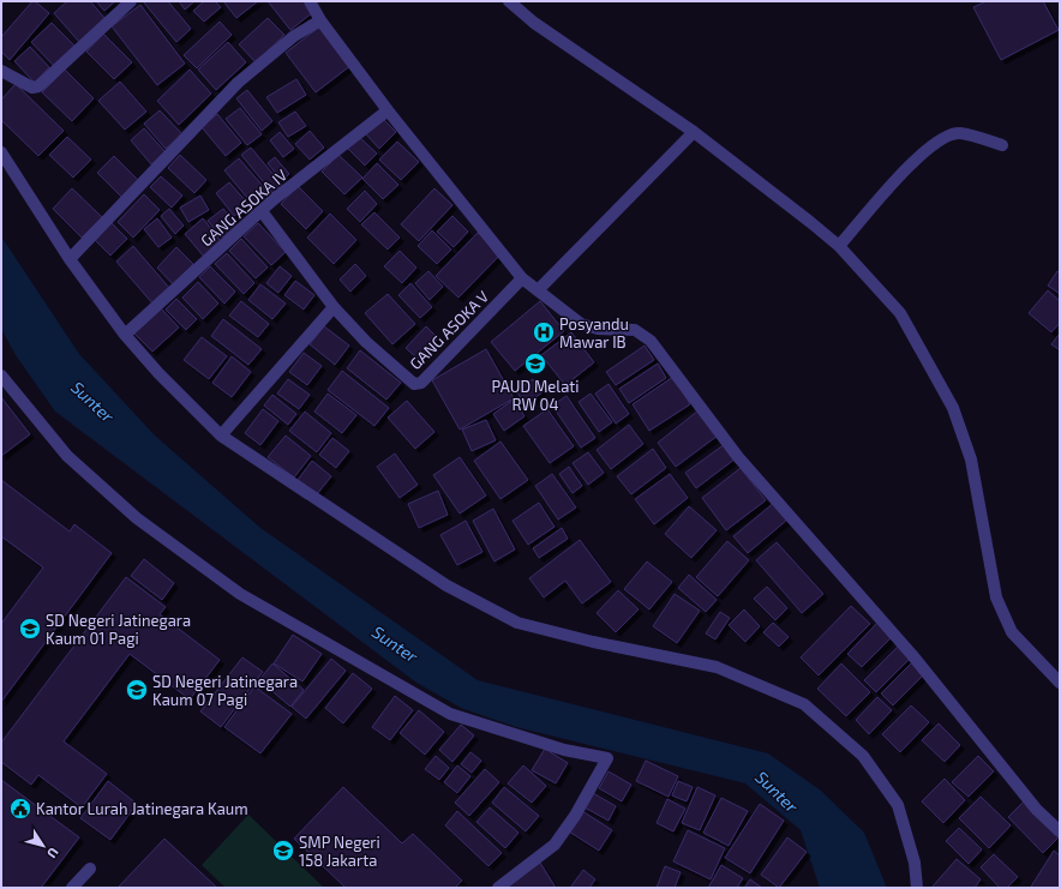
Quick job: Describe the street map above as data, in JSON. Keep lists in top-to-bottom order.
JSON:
{
  "streets": {
    "street": ["GANG ASOKA IV", "GANG ASOKA V"]
  },
  "crossings": [
    ["GANG ASOKA IV", "GANG ASOKA V"]
  ],
  "water": ["Sunter"],
  "places": {
    "hospital": ["Posyandu Mawar IB"],
    "school or university": [
      "PAUD Melati RW 04",
      "SD Negeri Jatinegara Kaum 01 Pagi",
      "SD Negeri Jatinegara Kaum 07 Pagi",
      "SMP Negeri 158 Jakarta"
    ],
    "public building": ["Kantor Lurah Jatinegara Kaum"]
  },
  "north": "bottom right"
}
